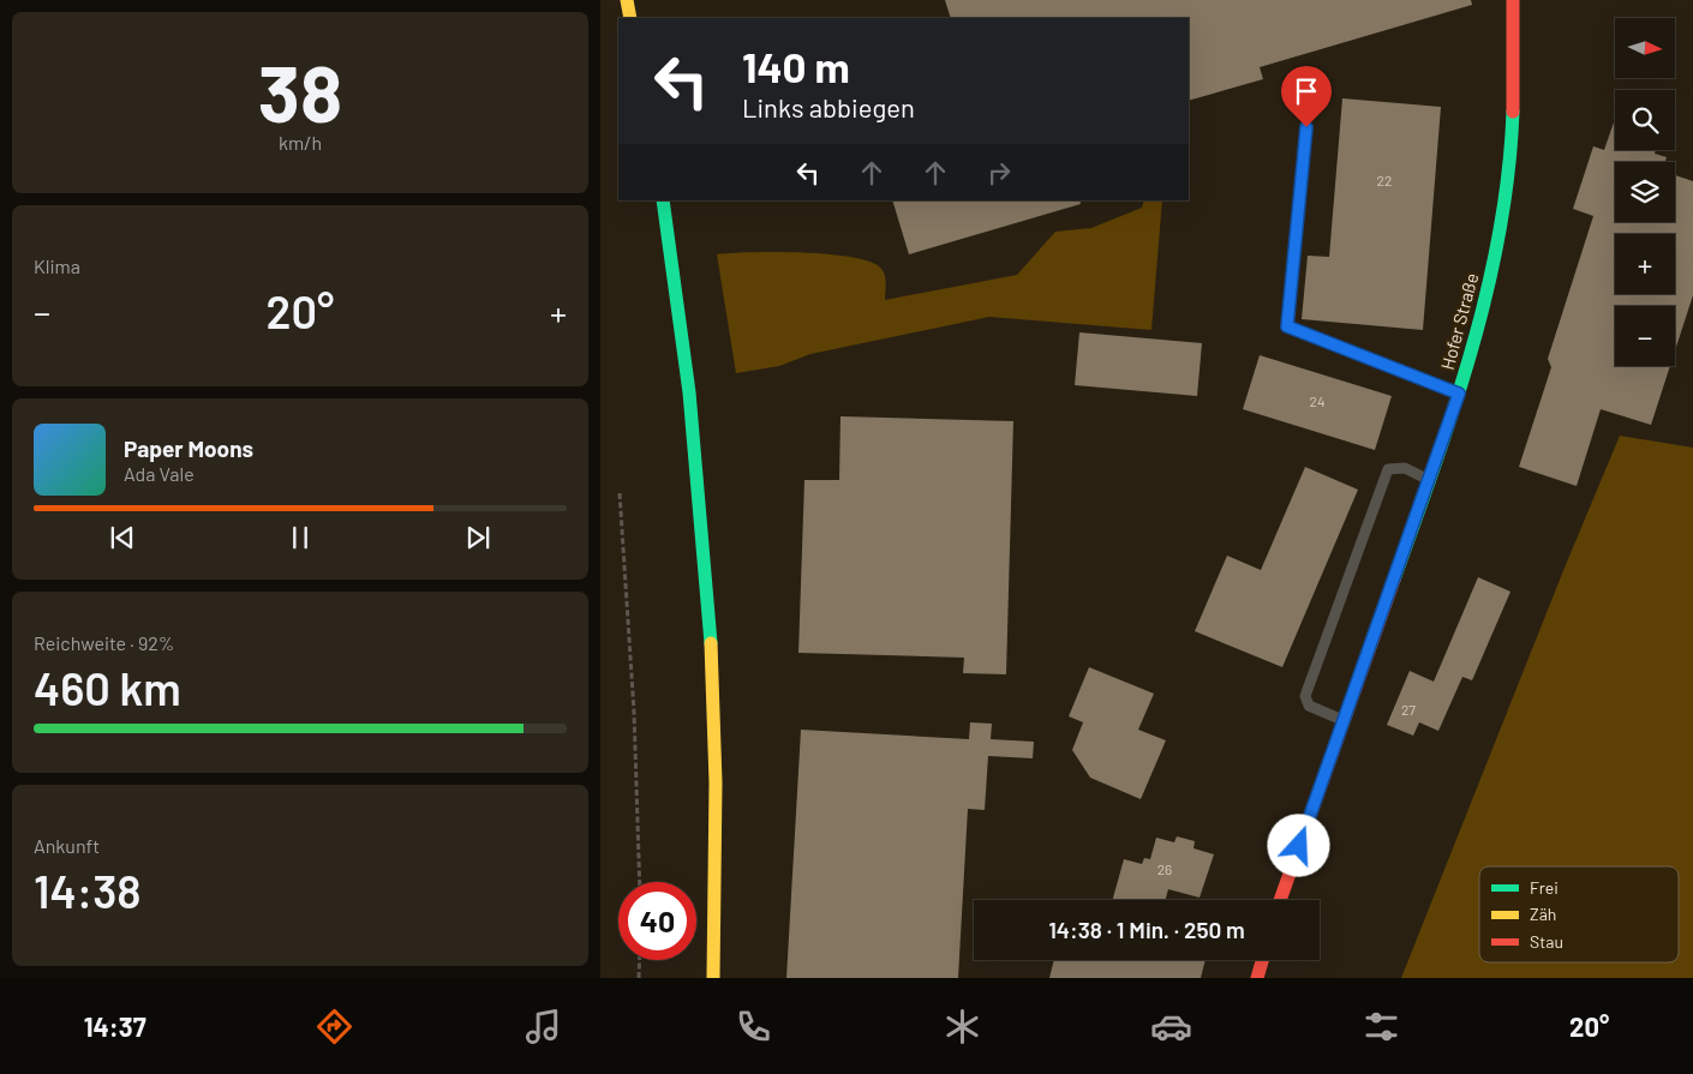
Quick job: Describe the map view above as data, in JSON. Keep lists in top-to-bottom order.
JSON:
{
  "streets": {
    "main road": ["Hofer Straße"]
  },
  "house_numbers": [
    "22",
    "24",
    "27",
    "26"
  ],
  "legend": ["Frei", "Zäh", "Stau"],
  "north": "right",
  "page": {
    "tile": [
      ["38", "km/h"],
      "Klima",
      ["Reichweite · 92%", "460 km"],
      ["Ankunft", "14:38"]
    ],
    "map_buttons": ["+", "−"],
    "turn": ["140 m", "Links abbiegen"],
    "heat": ["−", "20°", "+"],
    "song": ["Paper Moons", "Ada Vale"],
    "limit": "40",
    "trip": "14:38 · 1 Min. · 250 m",
    "tabs": ["14:37", "20°"]
  }
}
